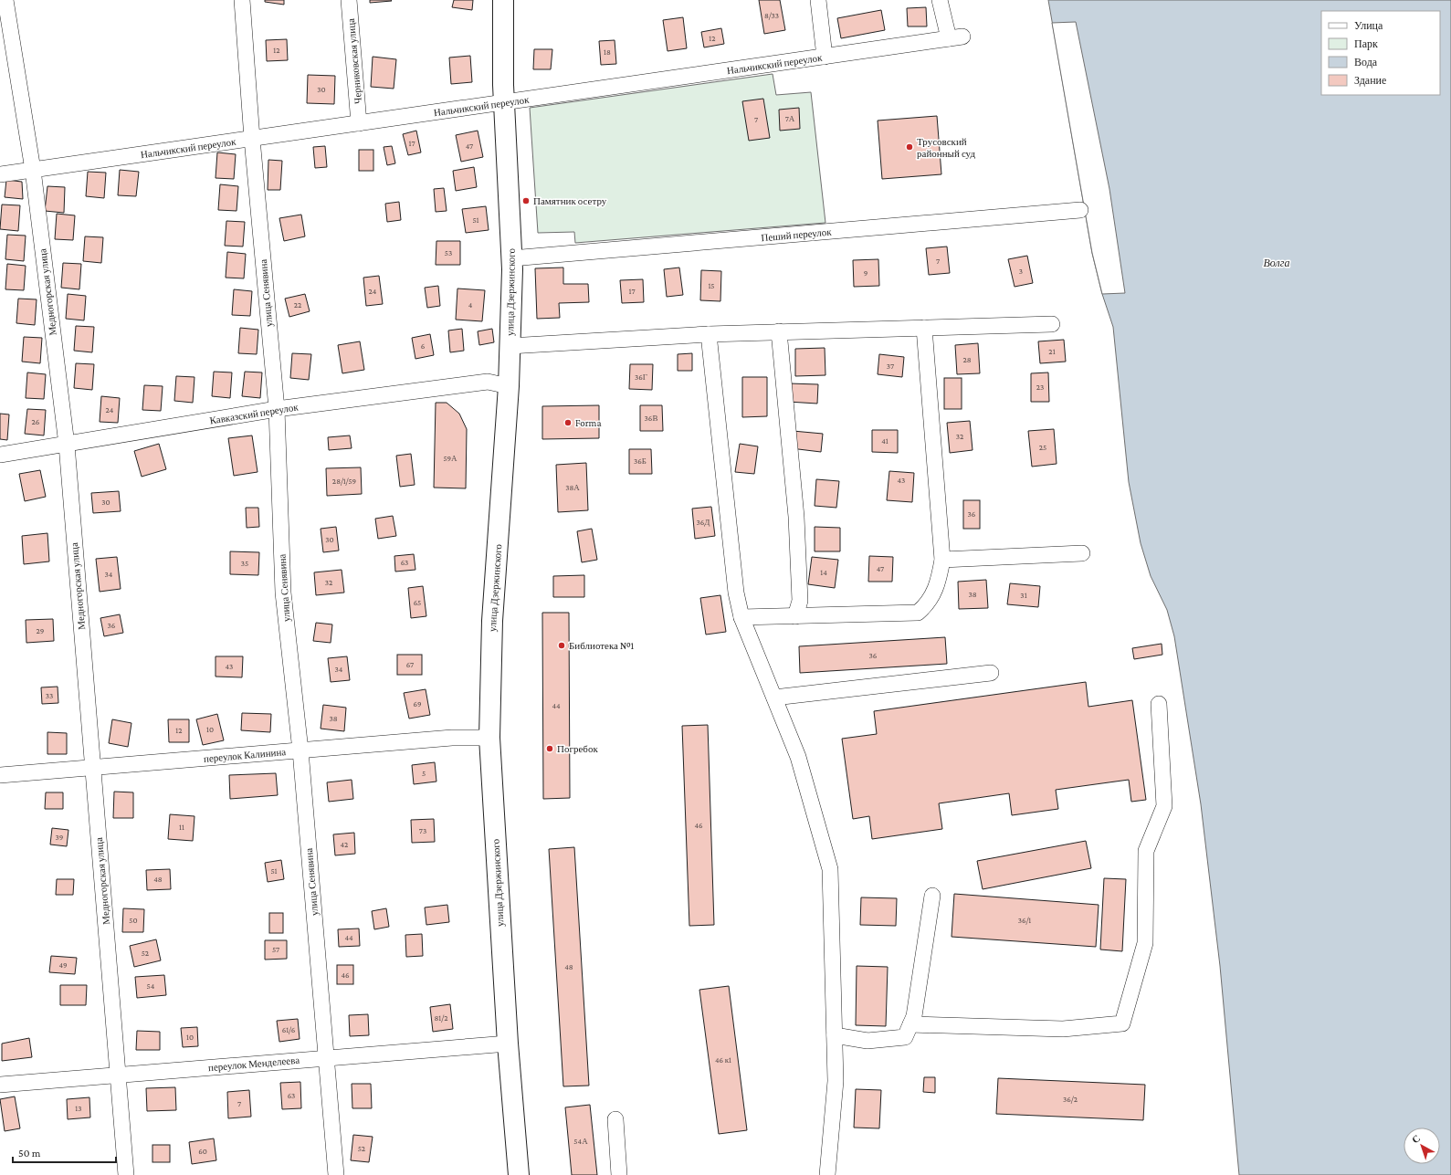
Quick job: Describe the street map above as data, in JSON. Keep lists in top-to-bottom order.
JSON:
{
  "streets": {
    "main road": ["улица Дзержинского"],
    "street": [
      "Черниковская улица",
      "Нальчикский переулок",
      "Пеший переулок",
      "Медногорская улица",
      "улица Сенявина",
      "Кавказский переулок",
      "переулок Калинина",
      "переулок Менделеева"
    ]
  },
  "crossings": [
    ["Черниковская улица", "Нальчикский переулок"],
    ["Нальчикский переулок", "Медногорская улица"],
    ["Нальчикский переулок", "улица Дзержинского"],
    ["Нальчикский переулок", "улица Сенявина"],
    ["Пеший переулок", "улица Дзержинского"],
    ["Медногорская улица", "Кавказский переулок"],
    ["Медногорская улица", "переулок Калинина"],
    ["Медногорская улица", "переулок Менделеева"],
    ["улица Дзержинского", "Кавказский переулок"],
    ["улица Дзержинского", "переулок Калинина"],
    ["улица Дзержинского", "переулок Менделеева"],
    ["улица Сенявина", "Кавказский переулок"],
    ["улица Сенявина", "переулок Калинина"],
    ["улица Сенявина", "переулок Менделеева"]
  ],
  "water": ["Волга"],
  "places": [
    "Трусовский районный суд",
    "Памятник осетру",
    "Forma",
    "Библиотека №1",
    "Погребок"
  ],
  "house_numbers": [
    "8/33",
    "12",
    "12",
    "18",
    "30",
    "7А",
    "7",
    "17",
    "47",
    "51",
    "53",
    "7",
    "3",
    "9",
    "15",
    "24",
    "17",
    "22",
    "4",
    "6",
    "21",
    "28",
    "37",
    "36Г",
    "23",
    "24",
    "36В",
    "26",
    "32",
    "41",
    "25",
    "59А",
    "36Б",
    "43",
    "28/1/59",
    "38А",
    "30",
    "36",
    "36Д",
    "30",
    "63",
    "35",
    "47",
    "14",
    "34",
    "32",
    "38",
    "31",
    "65",
    "36",
    "29",
    "36",
    "67",
    "43",
    "34",
    "33",
    "69",
    "44",
    "38",
    "10",
    "12",
    "5",
    "46",
    "11",
    "73",
    "39",
    "42",
    "51",
    "48",
    "50",
    "36/1",
    "44",
    "57",
    "52",
    "49",
    "48",
    "46",
    "54",
    "81/2",
    "61/6",
    "10",
    "46 к1",
    "63",
    "36/2",
    "7",
    "13",
    "54А",
    "52",
    "60"
  ],
  "legend": [
    "Улица",
    "Парк",
    "Вода",
    "Здание"
  ],
  "scale_bar": "50 m",
  "north": "top left"
}
